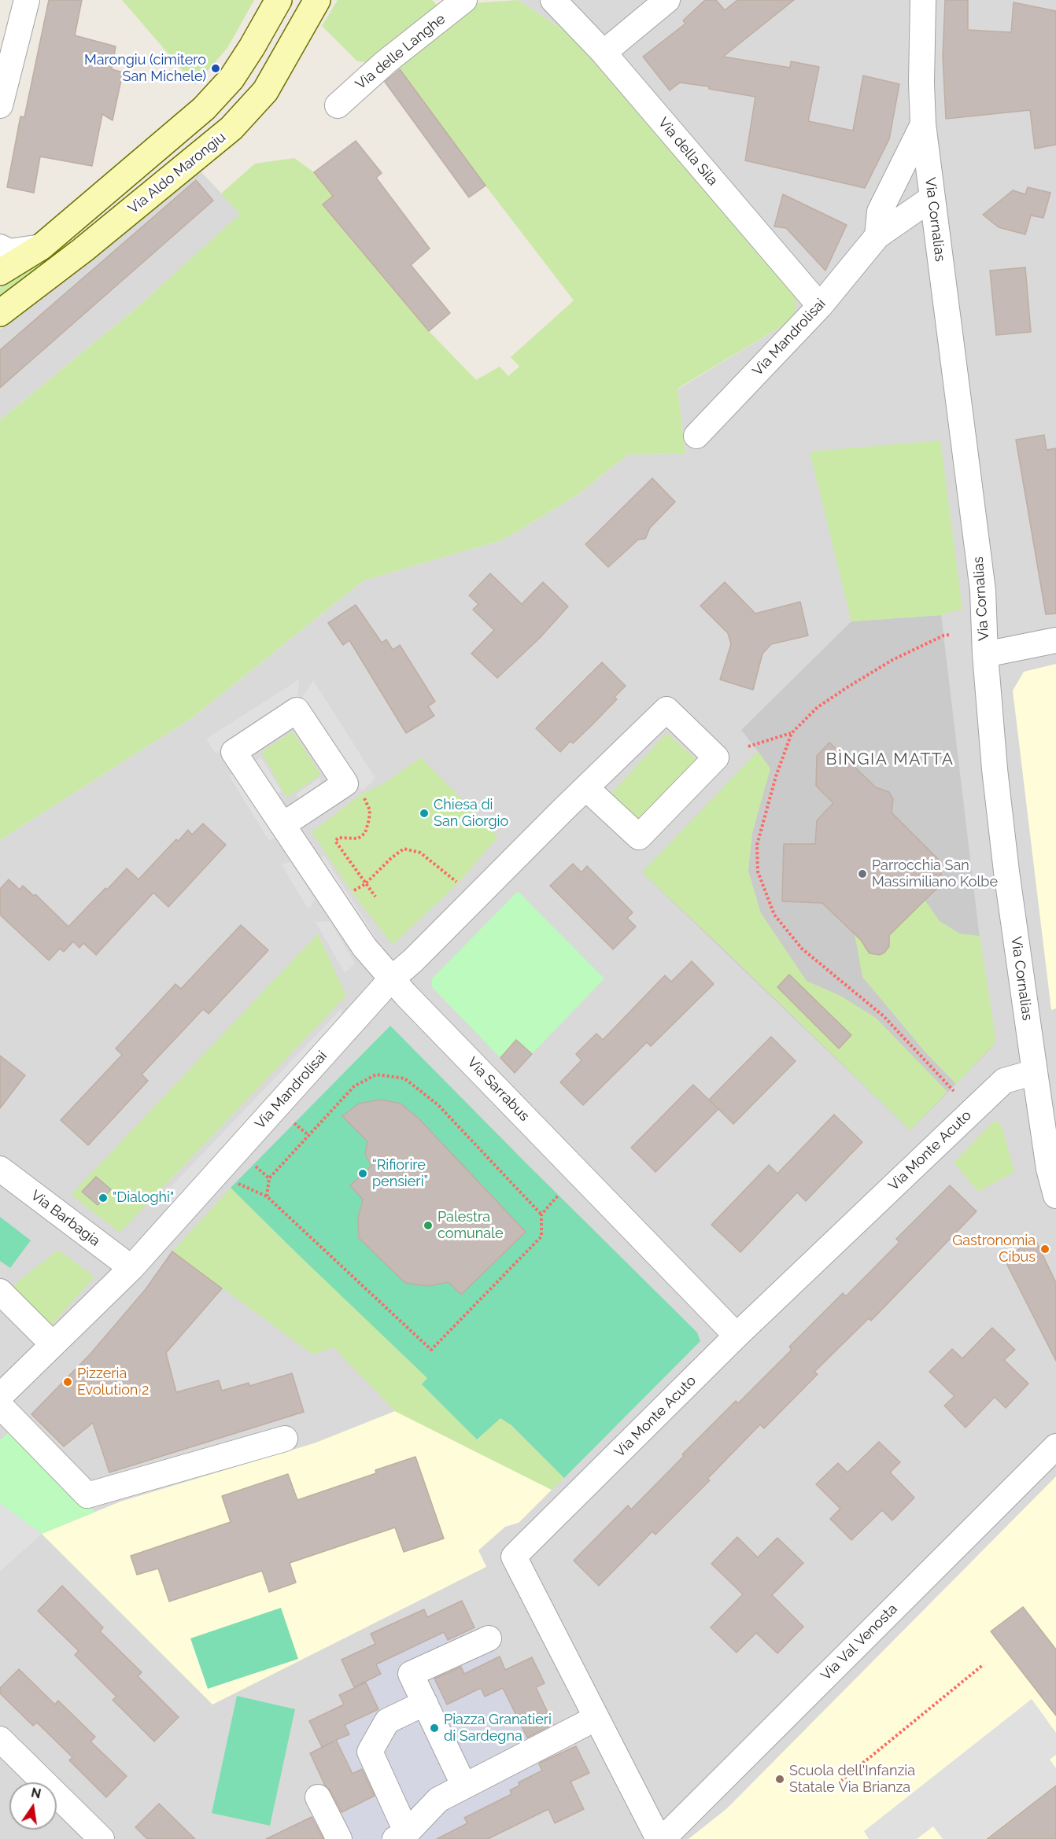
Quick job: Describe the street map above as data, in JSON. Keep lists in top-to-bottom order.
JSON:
{
  "streets": {
    "street": [
      "Via delle Langhe",
      "Via della Sila",
      "Via Aldo Marongiu",
      "Via Cornalias",
      "Via Mandrolisai",
      "Via Sarrabus",
      "Via Monte Acuto",
      "Via Barbagia",
      "Via Val Venosta"
    ]
  },
  "crossings": [
    ["Via della Sila", "Via Mandrolisai"],
    ["Via Cornalias", "Via Mandrolisai"],
    ["Via Cornalias", "Via Monte Acuto"],
    ["Via Mandrolisai", "Via Sarrabus"],
    ["Via Mandrolisai", "Via Barbagia"],
    ["Via Sarrabus", "Via Monte Acuto"]
  ],
  "districts": ["BÌNGIA MATTA"],
  "places": [
    "Marongiu (cimitero San Michele)",
    "Chiesa di San Giorgio",
    "Parrocchia San Massimiliano Kolbe",
    "“Rifiorire pensieri”",
    "\"Dialoghi\"",
    "Palestra comunale",
    "Gastronomia Cibus",
    "Pizzeria Evolution 2",
    "Piazza Granatieri di Sardegna",
    "Scuola dell'Infanzia Statale Via Brianza"
  ],
  "north": "top"
}
